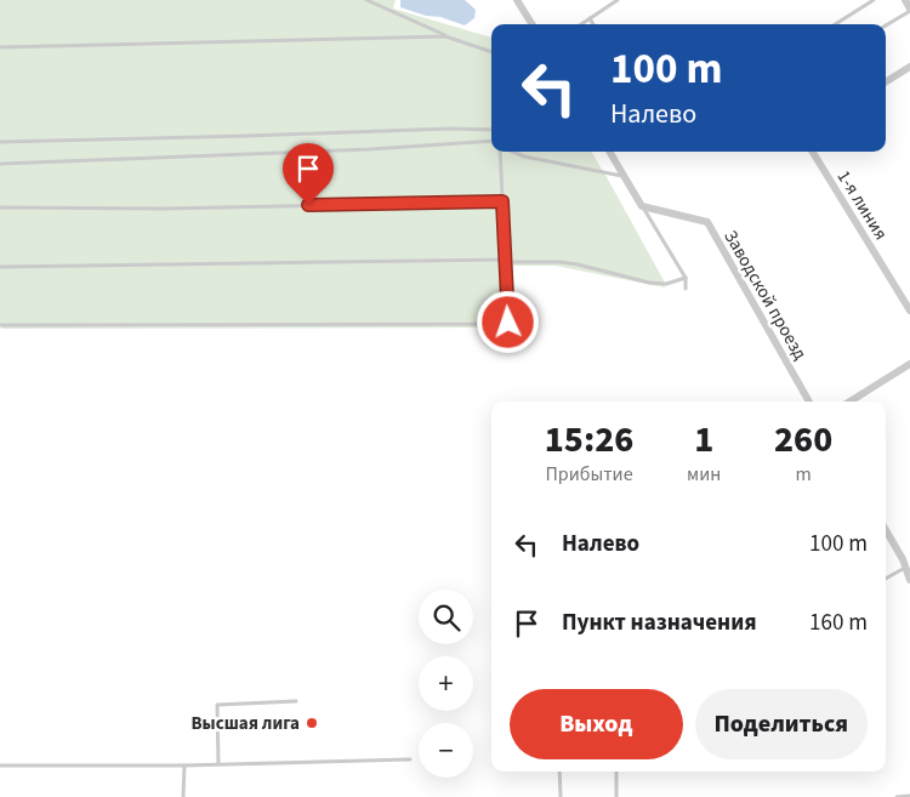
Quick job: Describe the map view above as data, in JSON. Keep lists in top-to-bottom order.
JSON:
{
  "streets": {
    "street": ["1-я линия", "Заводской проезд"]
  },
  "places": ["Высшая лига"],
  "page": {
    "turn": ["100 m", "Налево"],
    "eta": [
      "15:26",
      "Прибытие",
      "1",
      "мин",
      "260",
      "m"
    ],
    "list": [
      {
        "name": "Налево",
        "value": "100 m"
      },
      {
        "name": "Пункт назначения",
        "value": "160 m"
      }
    ],
    "map_buttons": ["+", "−"],
    "buttons": ["Выход", "Поделиться"]
  }
}
